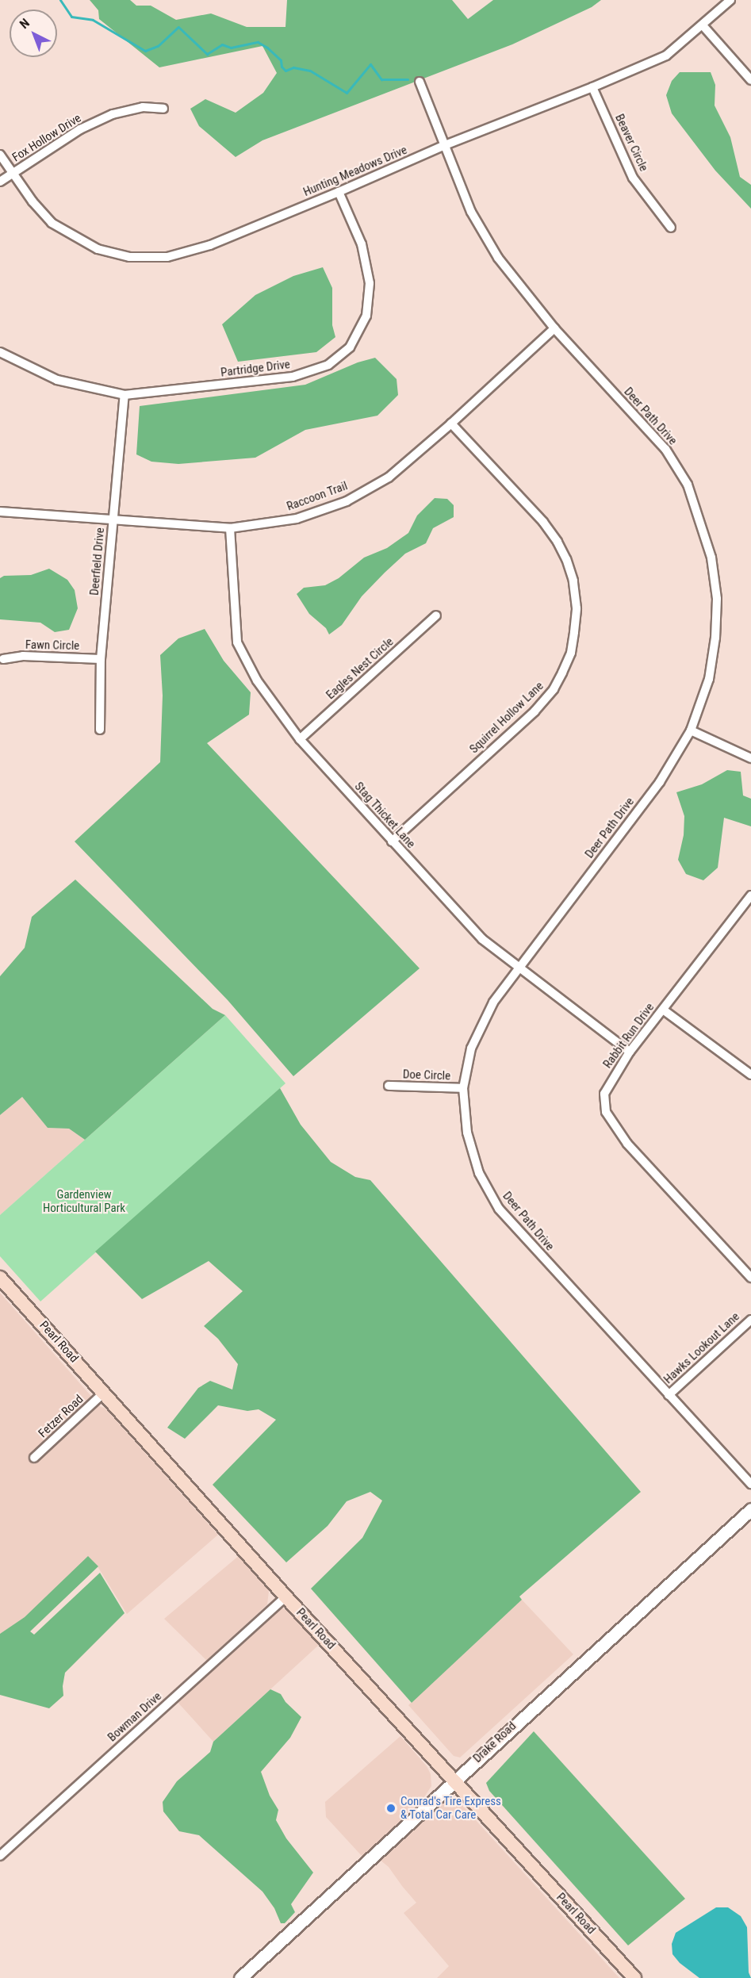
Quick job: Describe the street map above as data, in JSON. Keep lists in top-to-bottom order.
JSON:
{
  "streets": {
    "main road": ["Pearl Road"],
    "street": [
      "Fox Hollow Drive",
      "Beaver Circle",
      "Hunting Meadows Drive",
      "Partridge Drive",
      "Deer Path Drive",
      "Raccoon Trail",
      "Deerfield Drive",
      "Fawn Circle",
      "Eagles Nest Circle",
      "Squirrel Hollow Lane",
      "Stag Thicket Lane",
      "Rabbit Run Drive",
      "Doe Circle",
      "Hawks Lookout Lane",
      "Fetzer Road",
      "Bowman Drive",
      "Drake Road"
    ]
  },
  "crossings": [
    ["Fox Hollow Drive", "Hunting Meadows Drive"],
    ["Beaver Circle", "Hunting Meadows Drive"],
    ["Hunting Meadows Drive", "Partridge Drive"],
    ["Hunting Meadows Drive", "Deer Path Drive"],
    ["Partridge Drive", "Deerfield Drive"],
    ["Deer Path Drive", "Raccoon Trail"],
    ["Deer Path Drive", "Stag Thicket Lane"],
    ["Deer Path Drive", "Doe Circle"],
    ["Deer Path Drive", "Hawks Lookout Lane"],
    ["Raccoon Trail", "Deerfield Drive"],
    ["Raccoon Trail", "Squirrel Hollow Lane"],
    ["Raccoon Trail", "Stag Thicket Lane"],
    ["Deerfield Drive", "Fawn Circle"],
    ["Eagles Nest Circle", "Stag Thicket Lane"],
    ["Squirrel Hollow Lane", "Stag Thicket Lane"],
    ["Stag Thicket Lane", "Rabbit Run Drive"],
    ["Pearl Road", "Fetzer Road"],
    ["Pearl Road", "Bowman Drive"],
    ["Pearl Road", "Drake Road"]
  ],
  "parks": ["Gardenview Horticultural Park"],
  "places": ["Conrad's Tire Express & Total Car Care"],
  "north": "top left"
}
